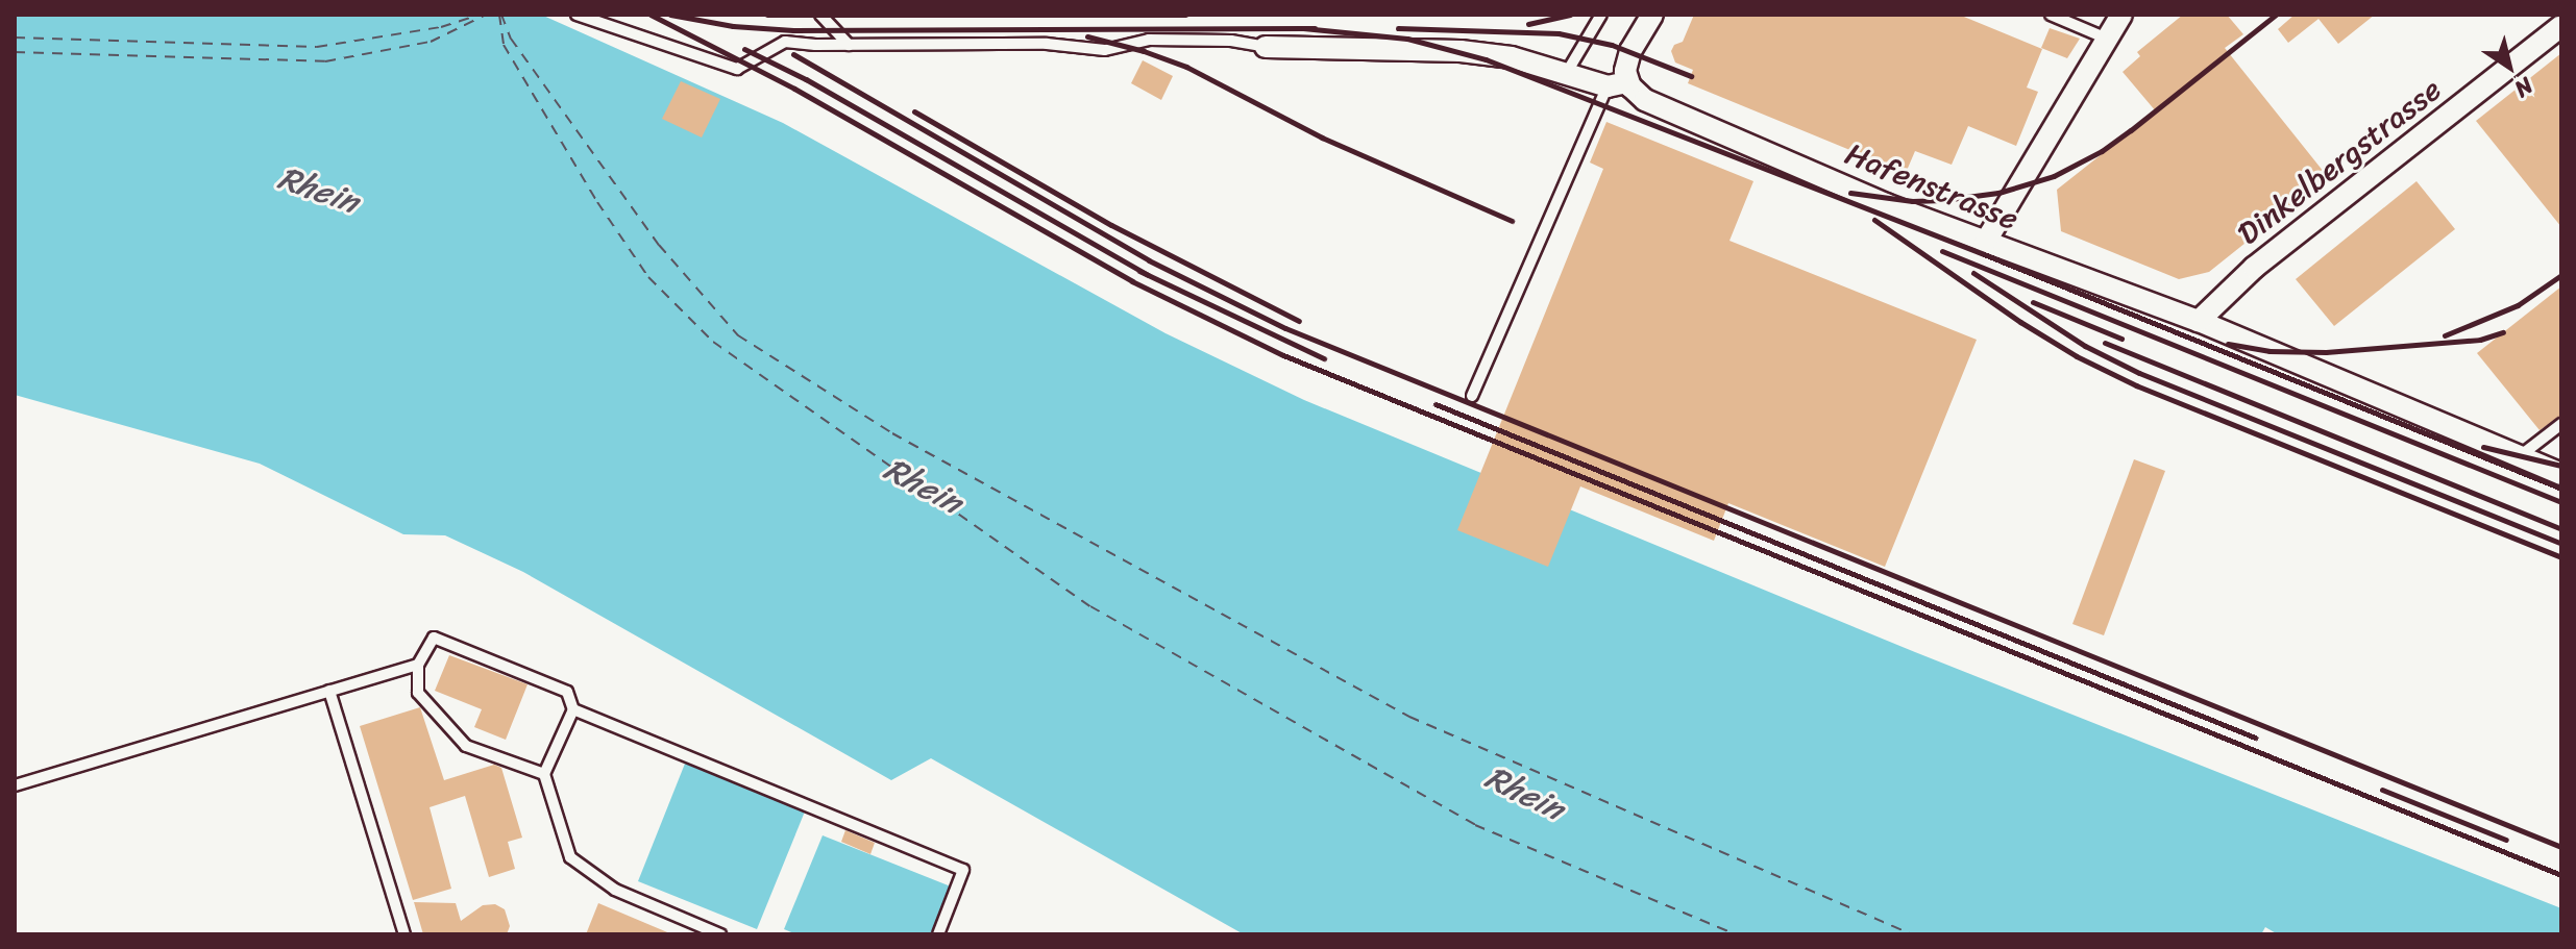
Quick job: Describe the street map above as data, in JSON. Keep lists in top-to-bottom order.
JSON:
{
  "streets": {
    "street": ["Dinkelbergstrasse", "Hafenstrasse"]
  },
  "crossings": [
    ["Dinkelbergstrasse", "Hafenstrasse"]
  ],
  "water": ["Rhein"],
  "north": "bottom right"
}
